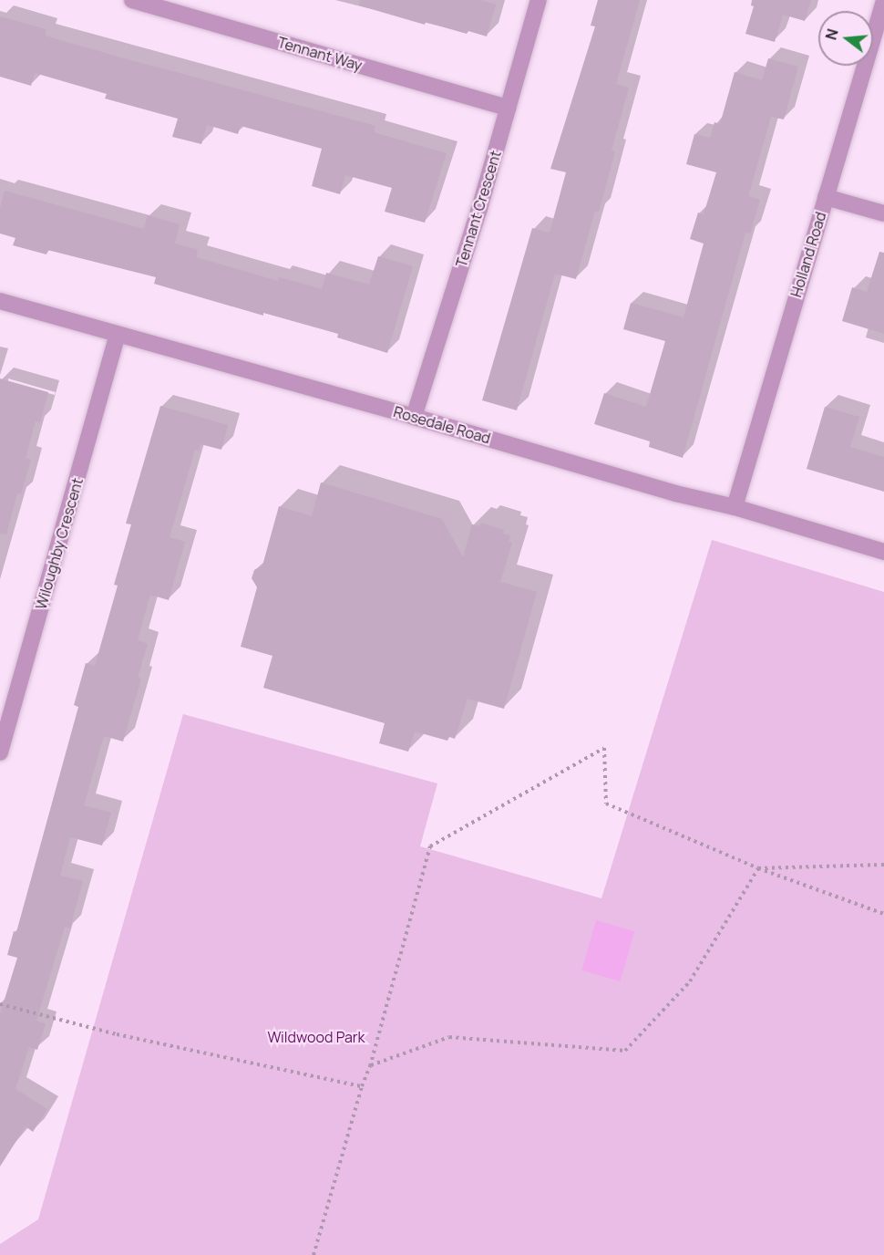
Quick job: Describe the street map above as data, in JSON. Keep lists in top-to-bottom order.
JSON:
{
  "streets": {
    "street": [
      "Tennant Way",
      "Tennant Crescent",
      "Holland Road",
      "Rosedale Road",
      "Wiloughby Crescent"
    ]
  },
  "crossings": [
    ["Tennant Way", "Tennant Crescent"],
    ["Tennant Crescent", "Rosedale Road"],
    ["Holland Road", "Rosedale Road"],
    ["Rosedale Road", "Wiloughby Crescent"]
  ],
  "parks": ["Wildwood Park"],
  "north": "left"
}
